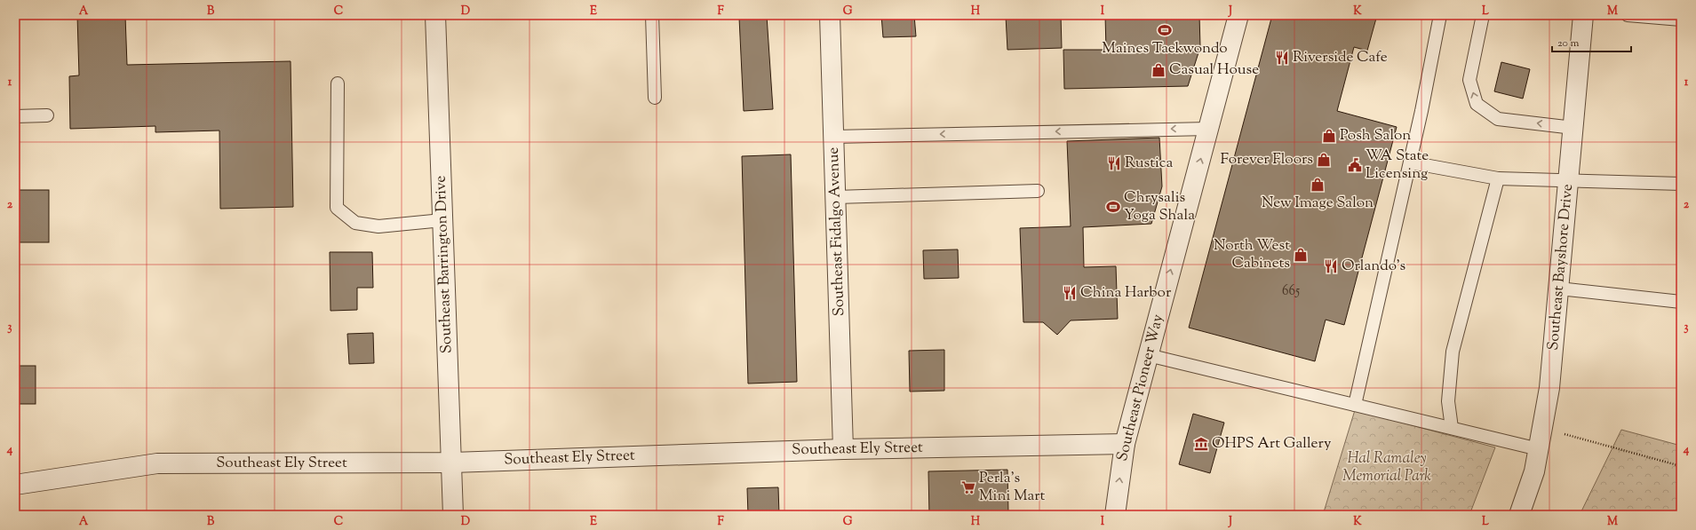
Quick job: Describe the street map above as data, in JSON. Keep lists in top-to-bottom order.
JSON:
{
  "streets": {
    "street": [
      "Southeast Fidalgo Avenue",
      "Southeast Barrington Drive",
      "Southeast Bayshore Drive",
      "Southeast Pioneer Way",
      "Southeast Ely Street"
    ]
  },
  "crossings": [
    ["Southeast Fidalgo Avenue", "Southeast Ely Street"],
    ["Southeast Barrington Drive", "Southeast Ely Street"],
    ["Southeast Pioneer Way", "Southeast Ely Street"]
  ],
  "one_way": ["Southeast Pioneer Way"],
  "parks": ["Hal Ramaley Memorial Park"],
  "places": {
    "sports": ["Maines Taekwondo", "Chrysalis Yoga Shala"],
    "restaurant": [
      "Riverside Cafe",
      "Rustica",
      "Orlando's",
      "China Harbor"
    ],
    "shop": [
      "Casual House",
      "Posh Salon",
      "Forever Floors",
      "New Image Salon",
      "North West Cabinets"
    ],
    "public building": ["WA State Licensing"],
    "museum": ["OHPS Art Gallery"],
    "supermarket": ["Perla’s Mini Mart"]
  },
  "house_numbers": ["665"],
  "scale_bar": "20 m",
  "grid": {
    "columns": [
      "A",
      "B",
      "C",
      "D",
      "E",
      "F",
      "G",
      "H",
      "I",
      "J",
      "K",
      "L",
      "M"
    ],
    "rows": [
      "1",
      "2",
      "3",
      "4"
    ]
  }
}
